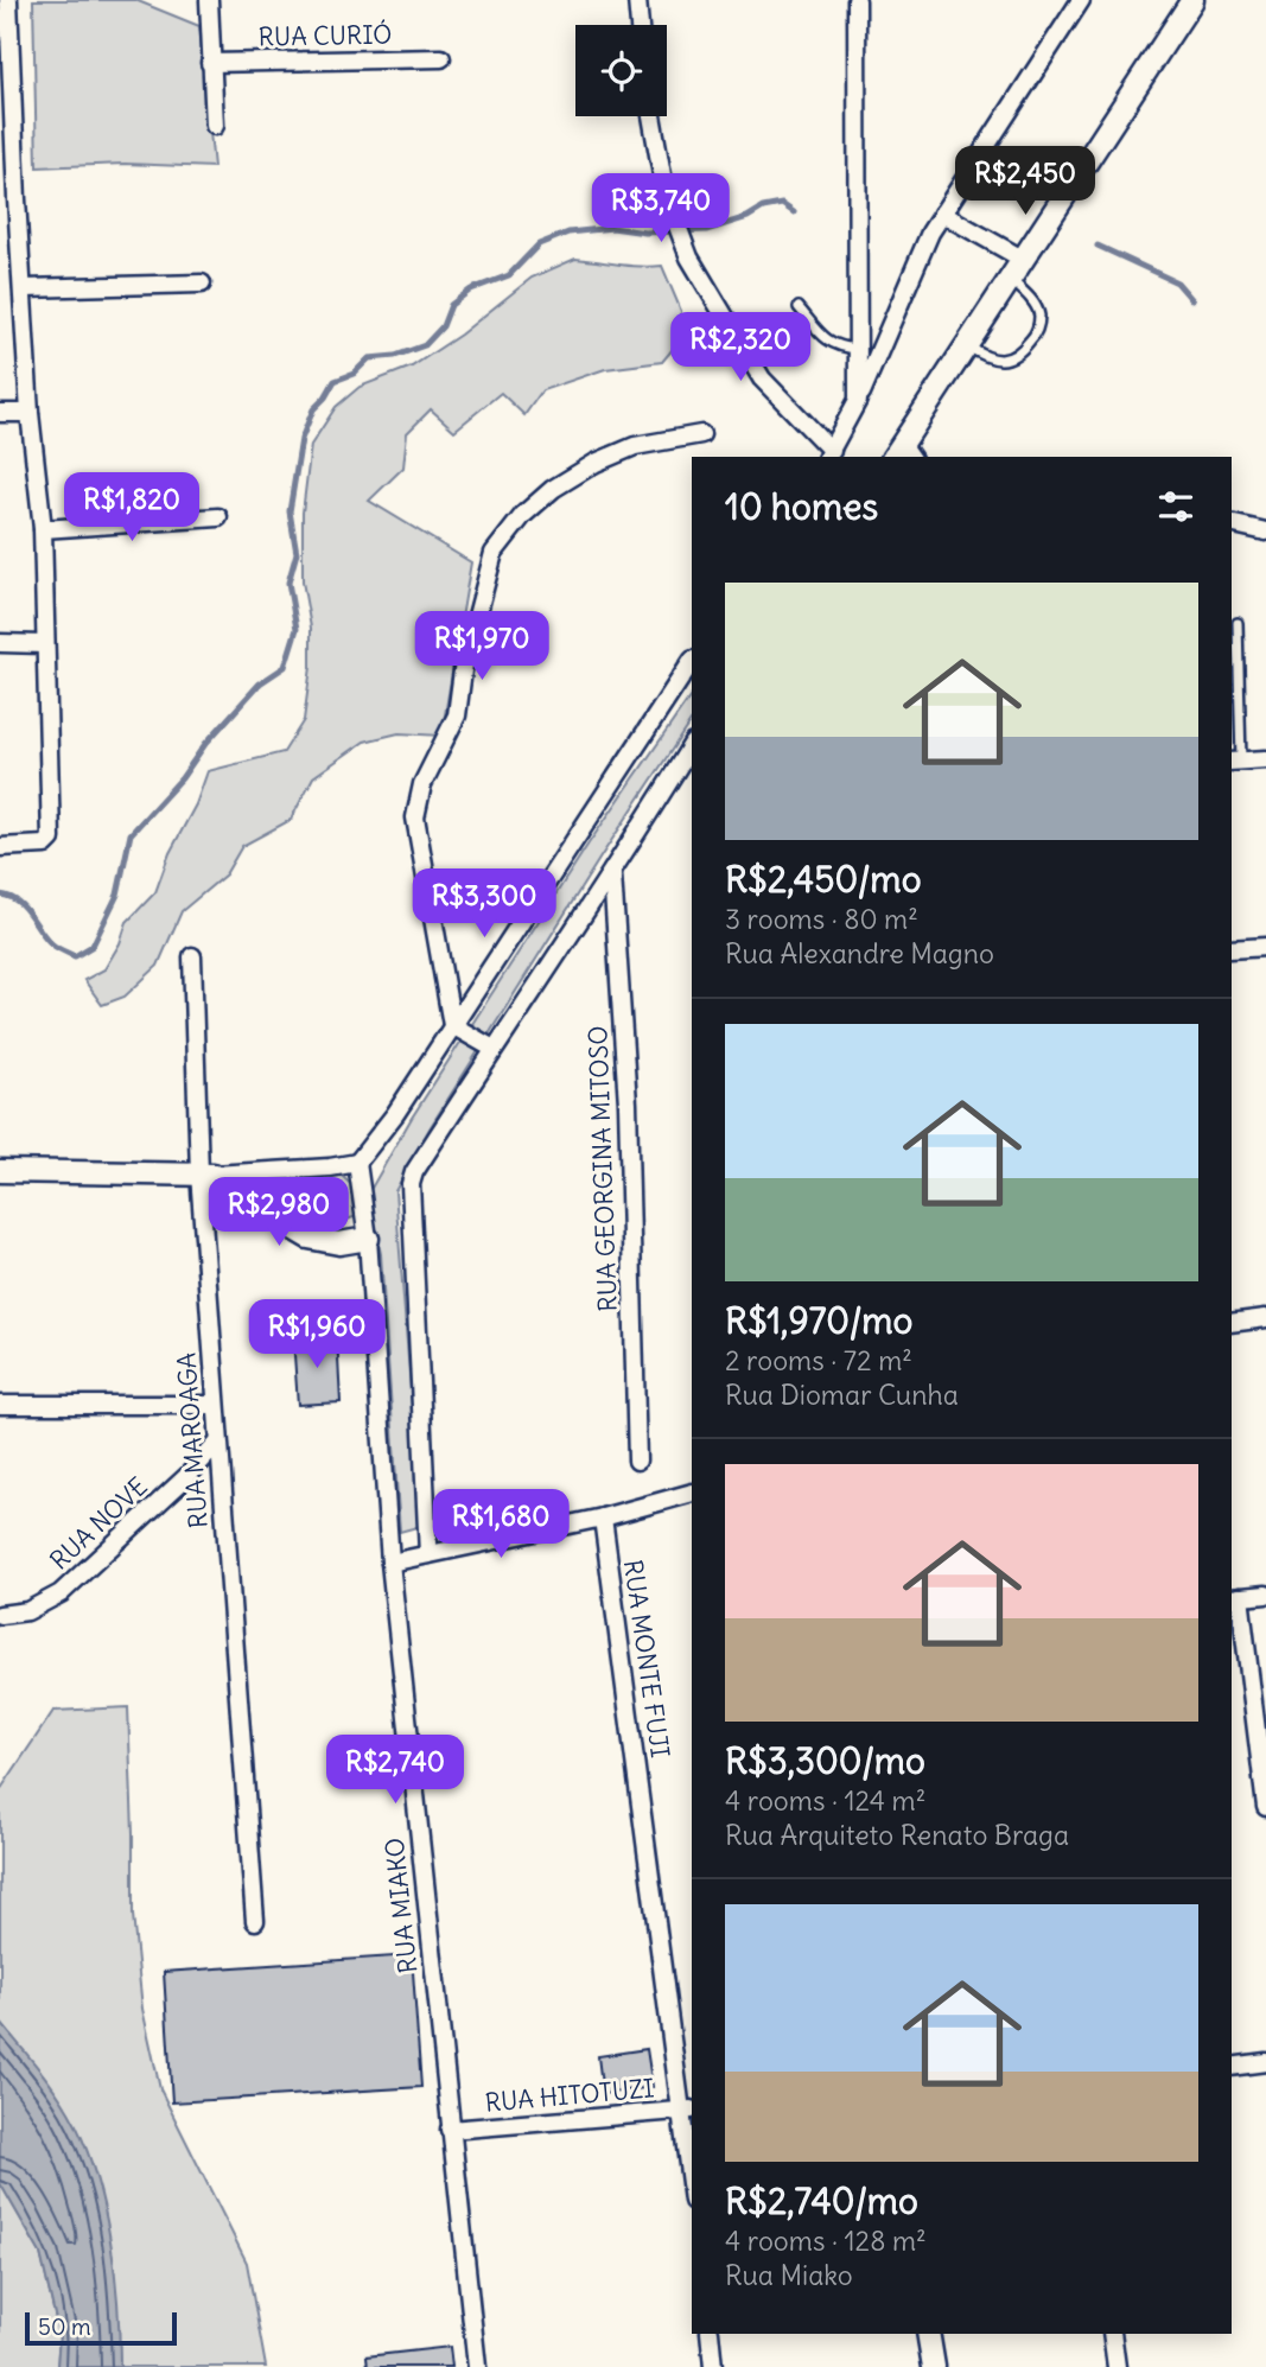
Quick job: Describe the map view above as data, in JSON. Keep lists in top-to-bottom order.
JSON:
{
  "streets": {
    "street": [
      "RUA CURIÓ",
      "RUA GEORGINA MITOSO",
      "RUA MAROAGA",
      "RUA NOVE",
      "RUA MONTE FUJI",
      "RUA MIAKO",
      "RUA HITOTUZI"
    ]
  },
  "crossings": [
    ["RUA MAROAGA", "RUA NOVE"],
    ["RUA MONTE FUJI", "RUA HITOTUZI"],
    ["RUA MIAKO", "RUA HITOTUZI"]
  ],
  "scale_bar": "50 m",
  "page": {
    "price": [
      "R$2,450",
      "R$3,740",
      "R$2,320",
      "R$1,820",
      "R$1,970",
      "R$3,300",
      "R$2,980",
      "R$1,960",
      "R$1,680",
      "R$2,740"
    ],
    "heading": "10 homes",
    "list": [
      {
        "name": "R$2,450/mo",
        "note": "3 rooms · 80 m² · Rua Alexandre Magno"
      },
      {
        "name": "R$1,970/mo",
        "note": "2 rooms · 72 m² · Rua Diomar Cunha"
      },
      {
        "name": "R$3,300/mo",
        "note": "4 rooms · 124 m² · Rua Arquiteto Renato Braga"
      },
      {
        "name": "R$2,740/mo",
        "note": "4 rooms · 128 m² · Rua Miako"
      }
    ],
    "scale": "50 m"
  }
}
